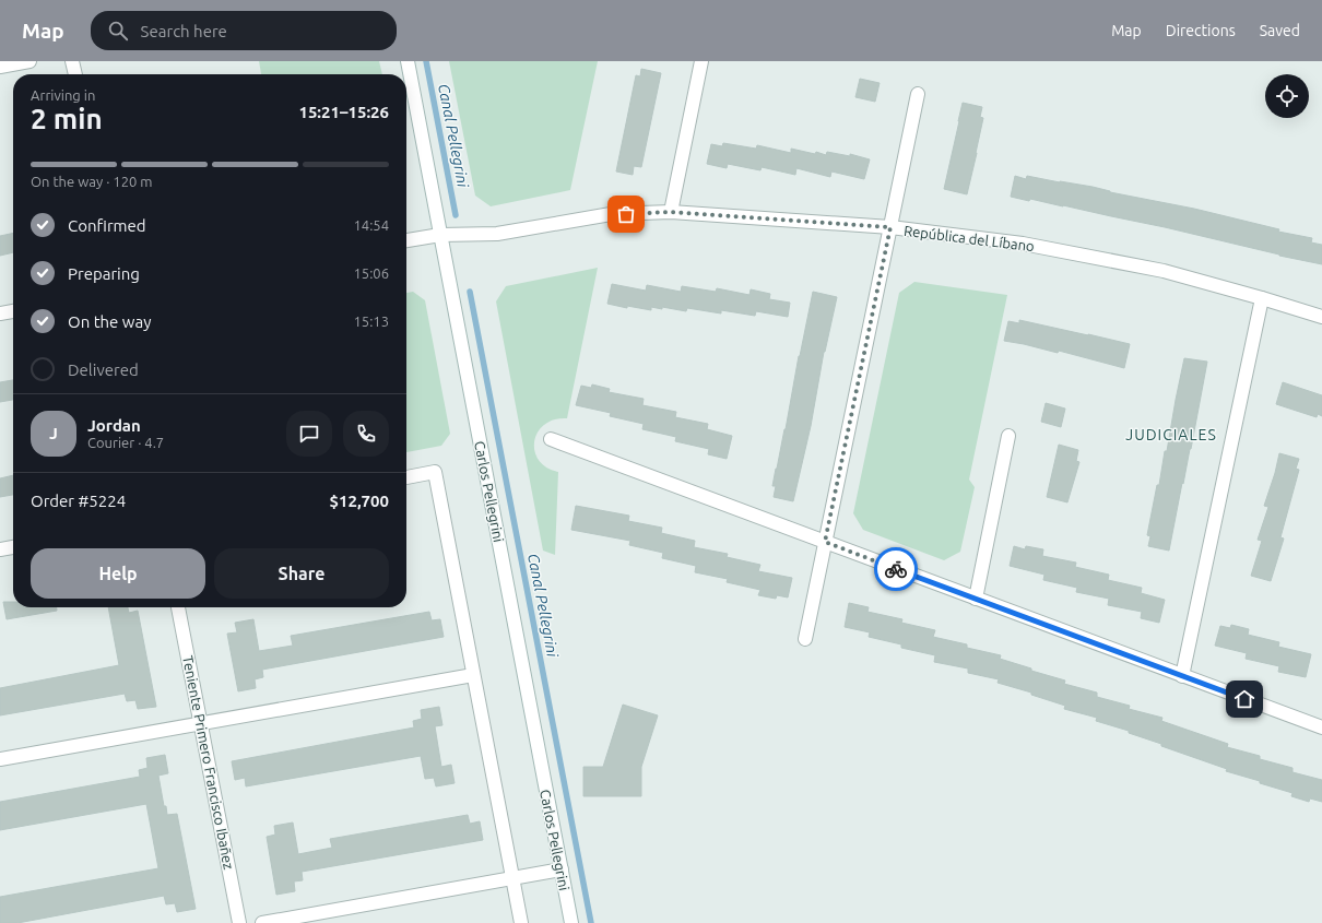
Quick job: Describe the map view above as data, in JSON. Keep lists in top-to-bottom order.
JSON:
{
  "streets": {
    "street": ["República del Líbano", "Carlos Pellegrini", "Teniente Primero Francisco Ibañez"]
  },
  "crossings": [
    ["República del Líbano", "Carlos Pellegrini"]
  ],
  "districts": ["JUDICIALES"],
  "water": ["Canal Pellegrini"],
  "page": {
    "header": "Map",
    "search": "Search here",
    "nav": ["Map", "Directions", "Saved"],
    "heading": ["2 min", "Arriving in", "15:21–15:26"],
    "panel": [
      "Jordan",
      "Courier · 4.7",
      "Order #5224",
      "$12,700"
    ],
    "bar": "On the way · 120 m",
    "list": [
      ["Confirmed", "14:54"],
      ["Preparing", "15:06"],
      ["On the way", "15:13"],
      "Delivered"
    ],
    "round": "J",
    "buttons": ["Help", "Share"]
  }
}
